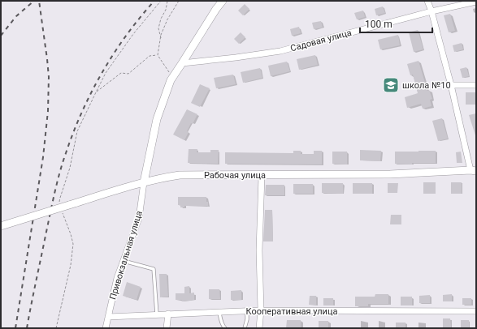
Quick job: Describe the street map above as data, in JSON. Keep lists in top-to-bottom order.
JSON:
{
  "streets": {
    "street": [
      "Садовая улица",
      "Рабочая улица",
      "Привокзальная улица",
      "Кооперативная улица"
    ]
  },
  "crossings": [
    ["Рабочая улица", "Привокзальная улица"],
    ["Привокзальная улица", "Кооперативная улица"]
  ],
  "places": {
    "school or university": ["школа №10"]
  },
  "scale_bar": "100 m"
}
